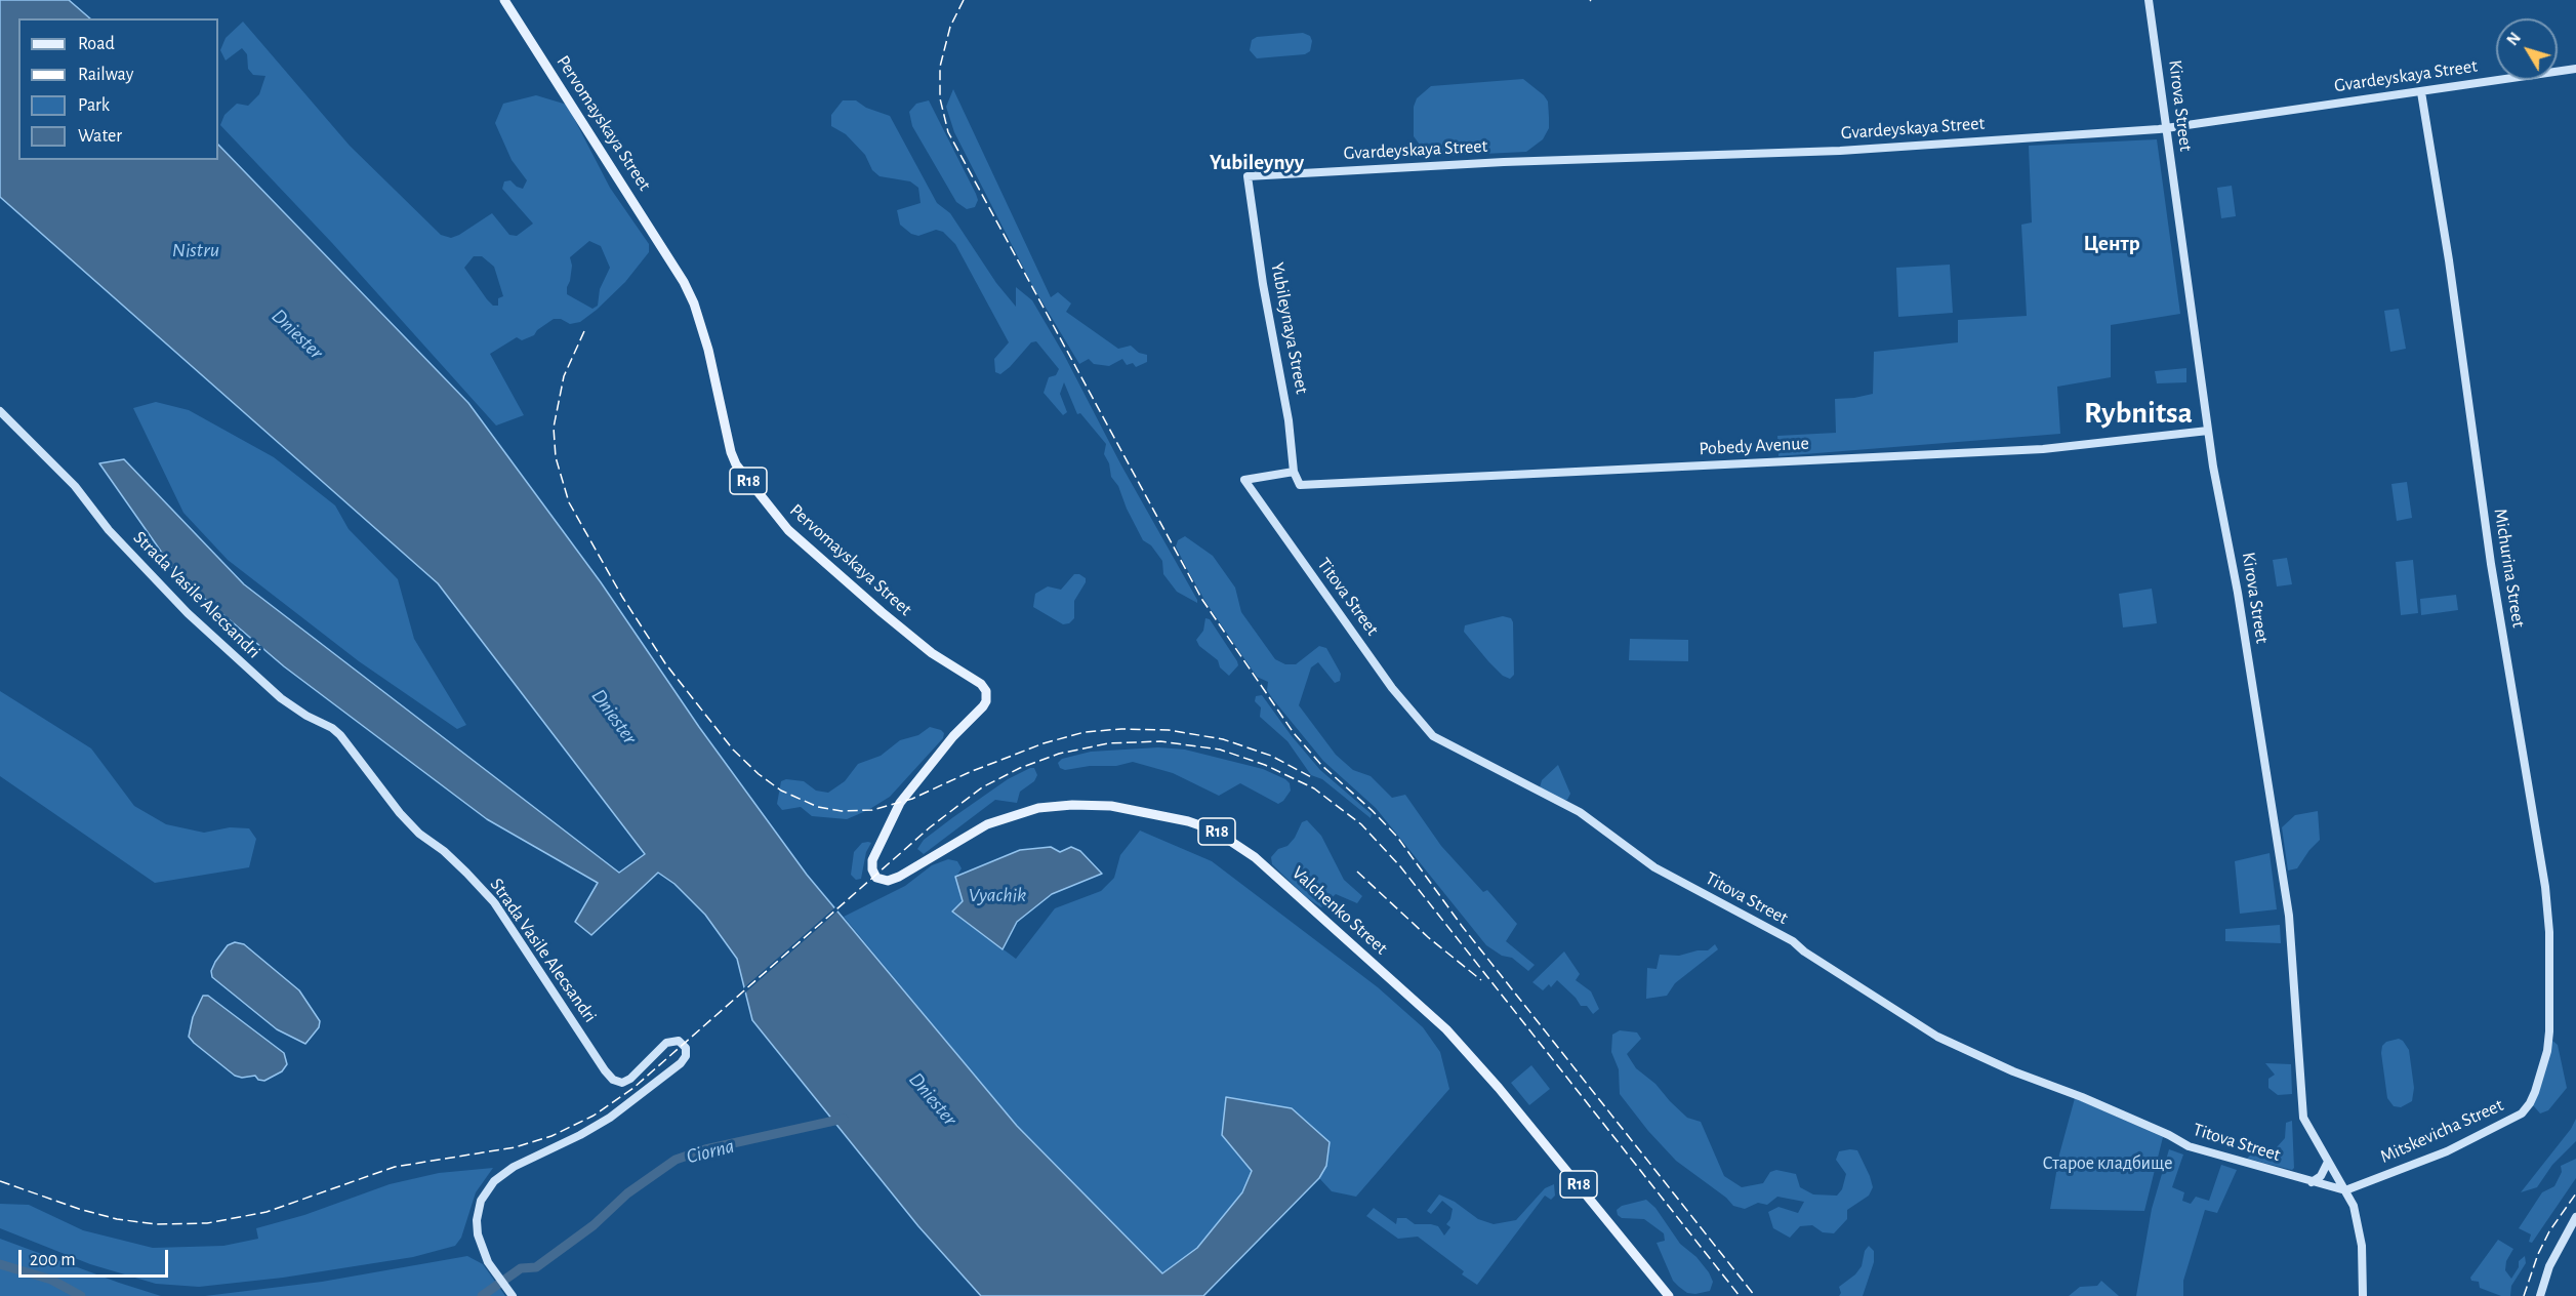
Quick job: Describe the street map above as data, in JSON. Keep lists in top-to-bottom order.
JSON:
{
  "streets": {
    "main road": ["Pervomayskaya Street", "R18", "Valchenko Street"],
    "street": [
      "Gvardeyskaya Street",
      "Kirova Street",
      "Yubileynaya Street",
      "Pobedy Avenue",
      "Michurina Street",
      "Strada Vasile Alecsandri",
      "Titova Street",
      "Mitskevicha Street"
    ]
  },
  "crossings": [
    ["Gvardeyskaya Street", "Kirova Street"],
    ["Gvardeyskaya Street", "Yubileynaya Street"],
    ["Gvardeyskaya Street", "Michurina Street"],
    ["Kirova Street", "Pobedy Avenue"],
    ["Kirova Street", "Titova Street"],
    ["Kirova Street", "Mitskevicha Street"],
    ["Pervomayskaya Street", "Valchenko Street"],
    ["Yubileynaya Street", "Pobedy Avenue"],
    ["Yubileynaya Street", "Titova Street"],
    ["Michurina Street", "Mitskevicha Street"],
    ["Titova Street", "Mitskevicha Street"]
  ],
  "districts": ["Yubileynyy", "Центр", "Rybnitsa"],
  "water": [
    "Nistru",
    "Dniester",
    "Vyachik",
    "Ciorna"
  ],
  "parks": ["Старое кладбище"],
  "legend": [
    "Road",
    "Railway",
    "Park",
    "Water"
  ],
  "scale_bar": "200 m",
  "north": "top left"
}
